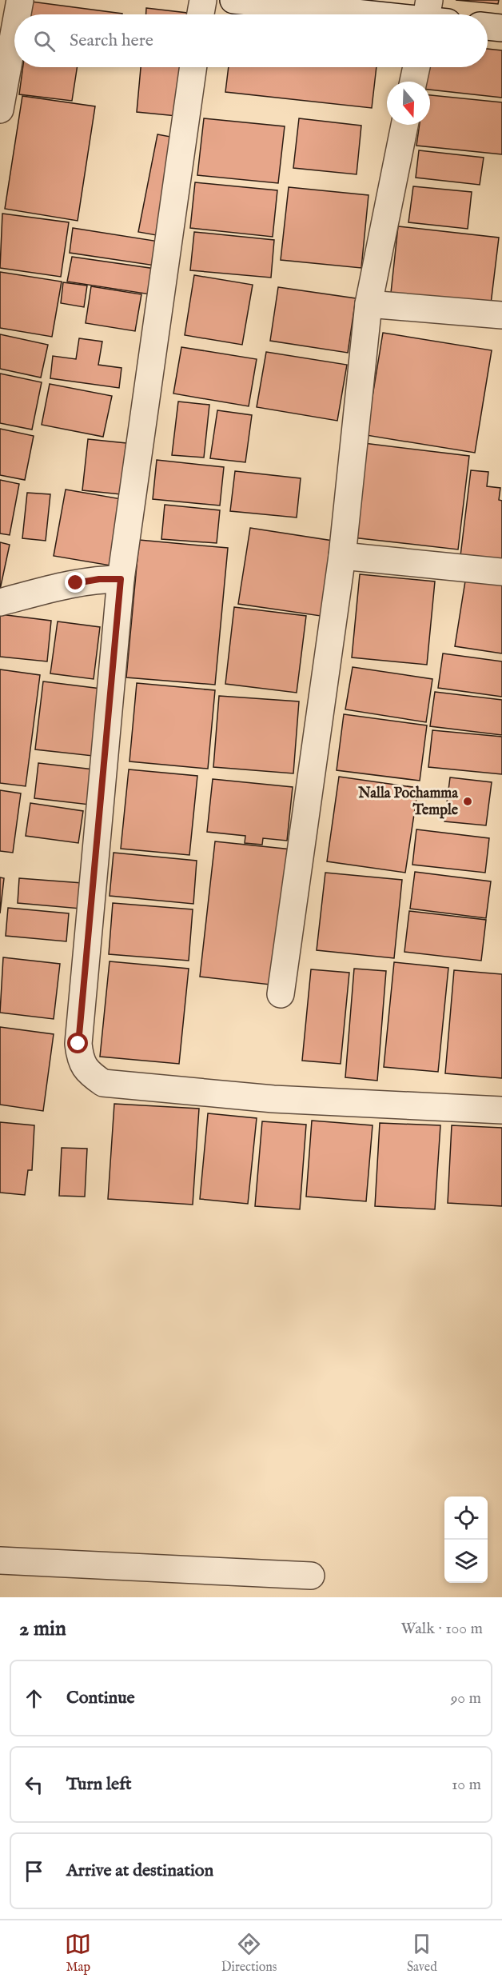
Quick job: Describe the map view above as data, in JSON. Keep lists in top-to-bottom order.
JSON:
{
  "places": ["Nalla Pochamma Temple"],
  "north": "bottom",
  "page": {
    "search": "Search here",
    "heading": ["2 min", "Walk · 100 m"],
    "list": [
      ["Continue", "90 m"],
      ["Turn left", "10 m"],
      "Arrive at destination"
    ],
    "nav": ["Map", "Directions", "Saved"]
  }
}
